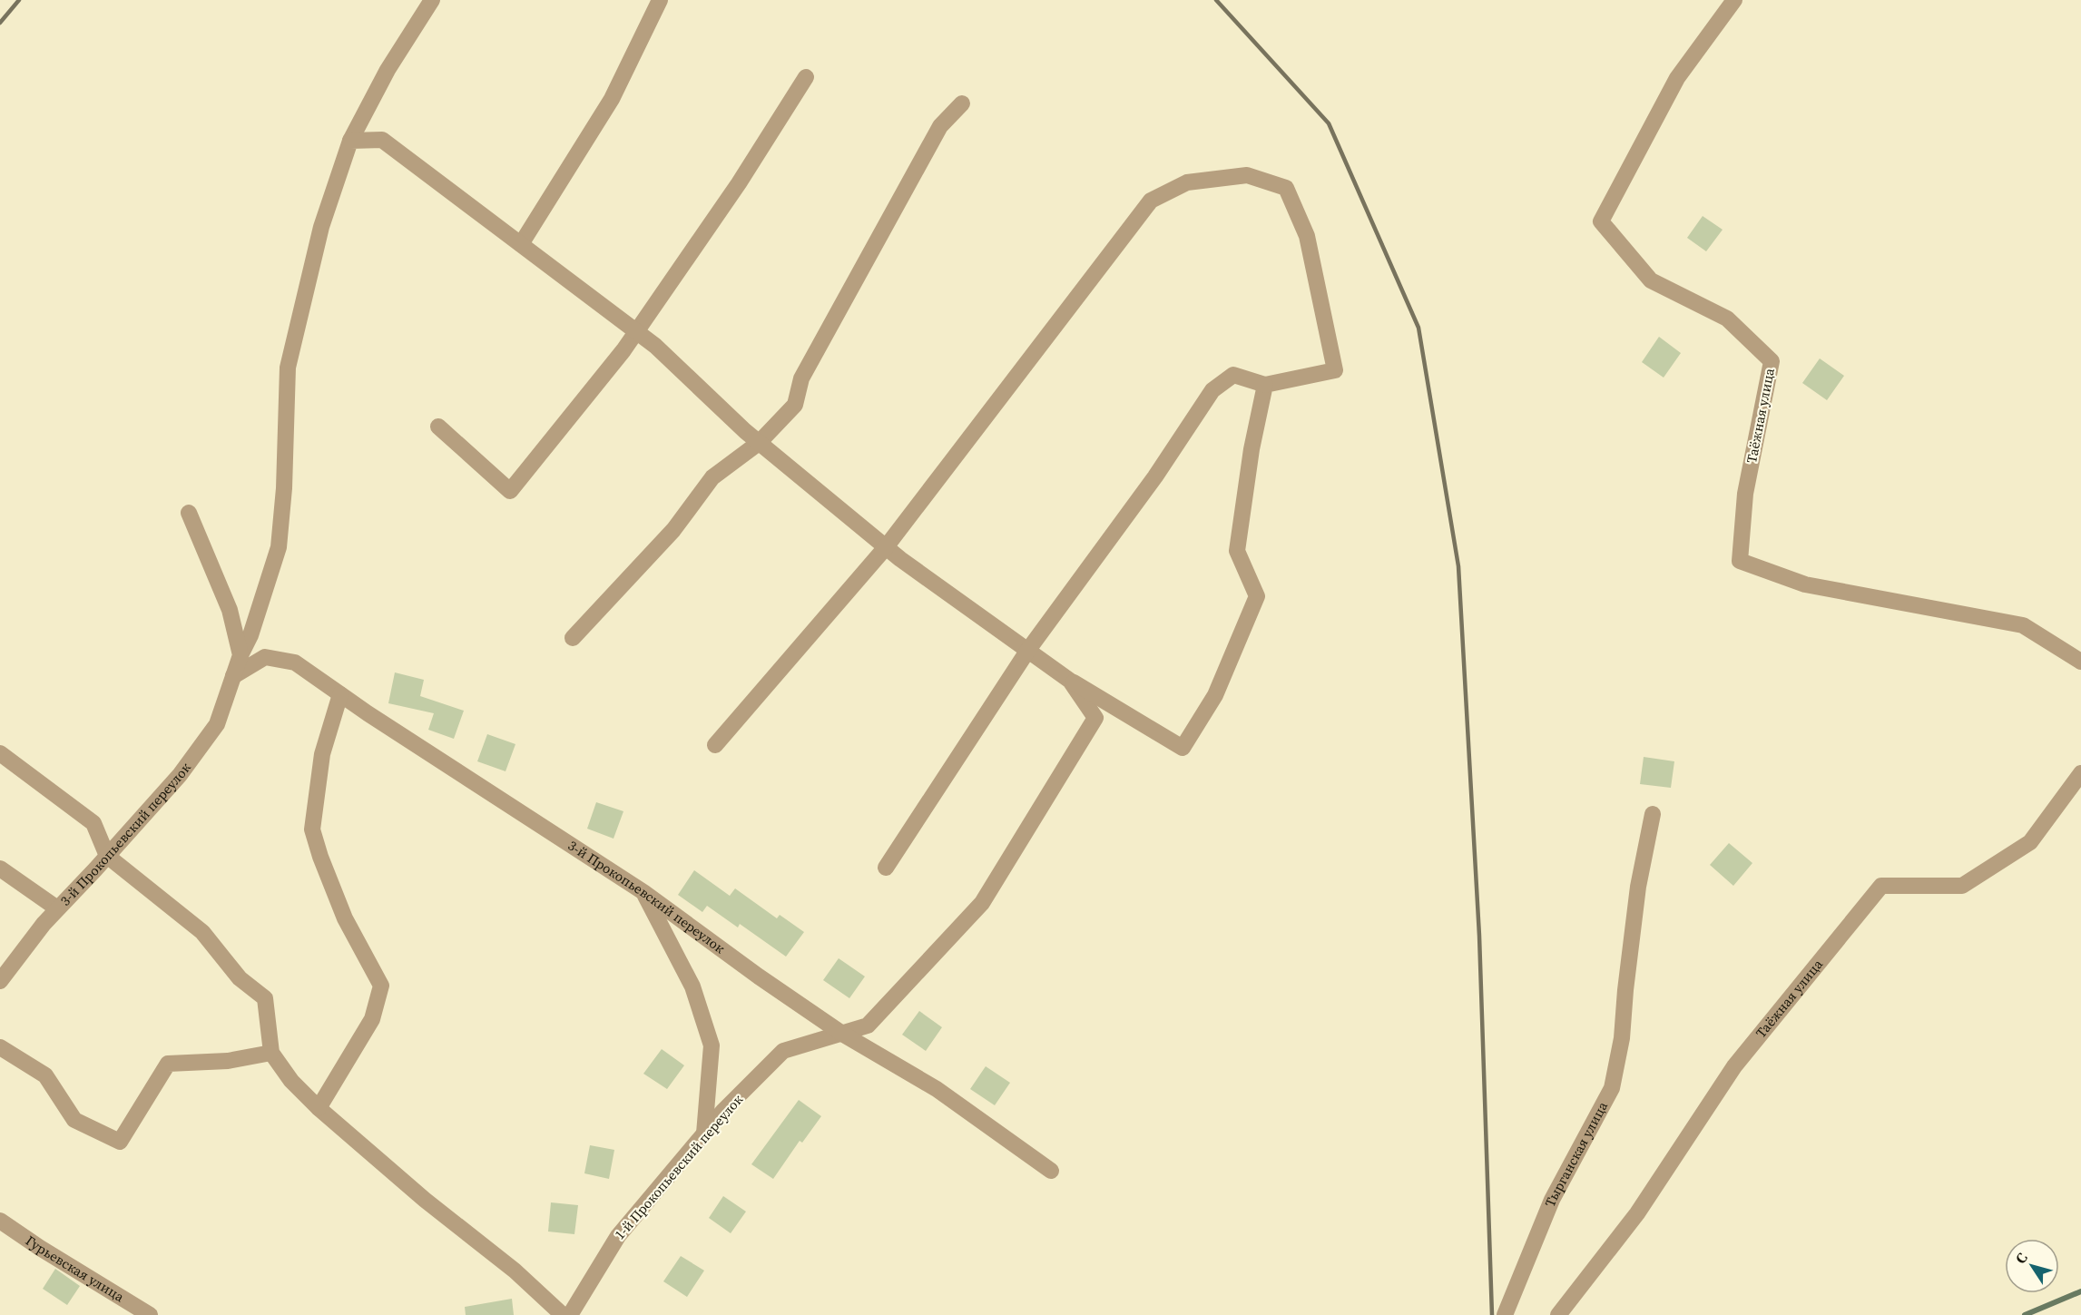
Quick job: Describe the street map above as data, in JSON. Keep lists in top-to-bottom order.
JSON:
{
  "streets": {
    "street": [
      "Таёжная улица",
      "3-й Прокопьевский переулок",
      "Тырганская улица",
      "1-й Прокопьевский переулок",
      "Гурьевская улица"
    ]
  },
  "crossings": [
    ["3-й Прокопьевский переулок", "1-й Прокопьевский переулок"]
  ],
  "north": "top left"
}
